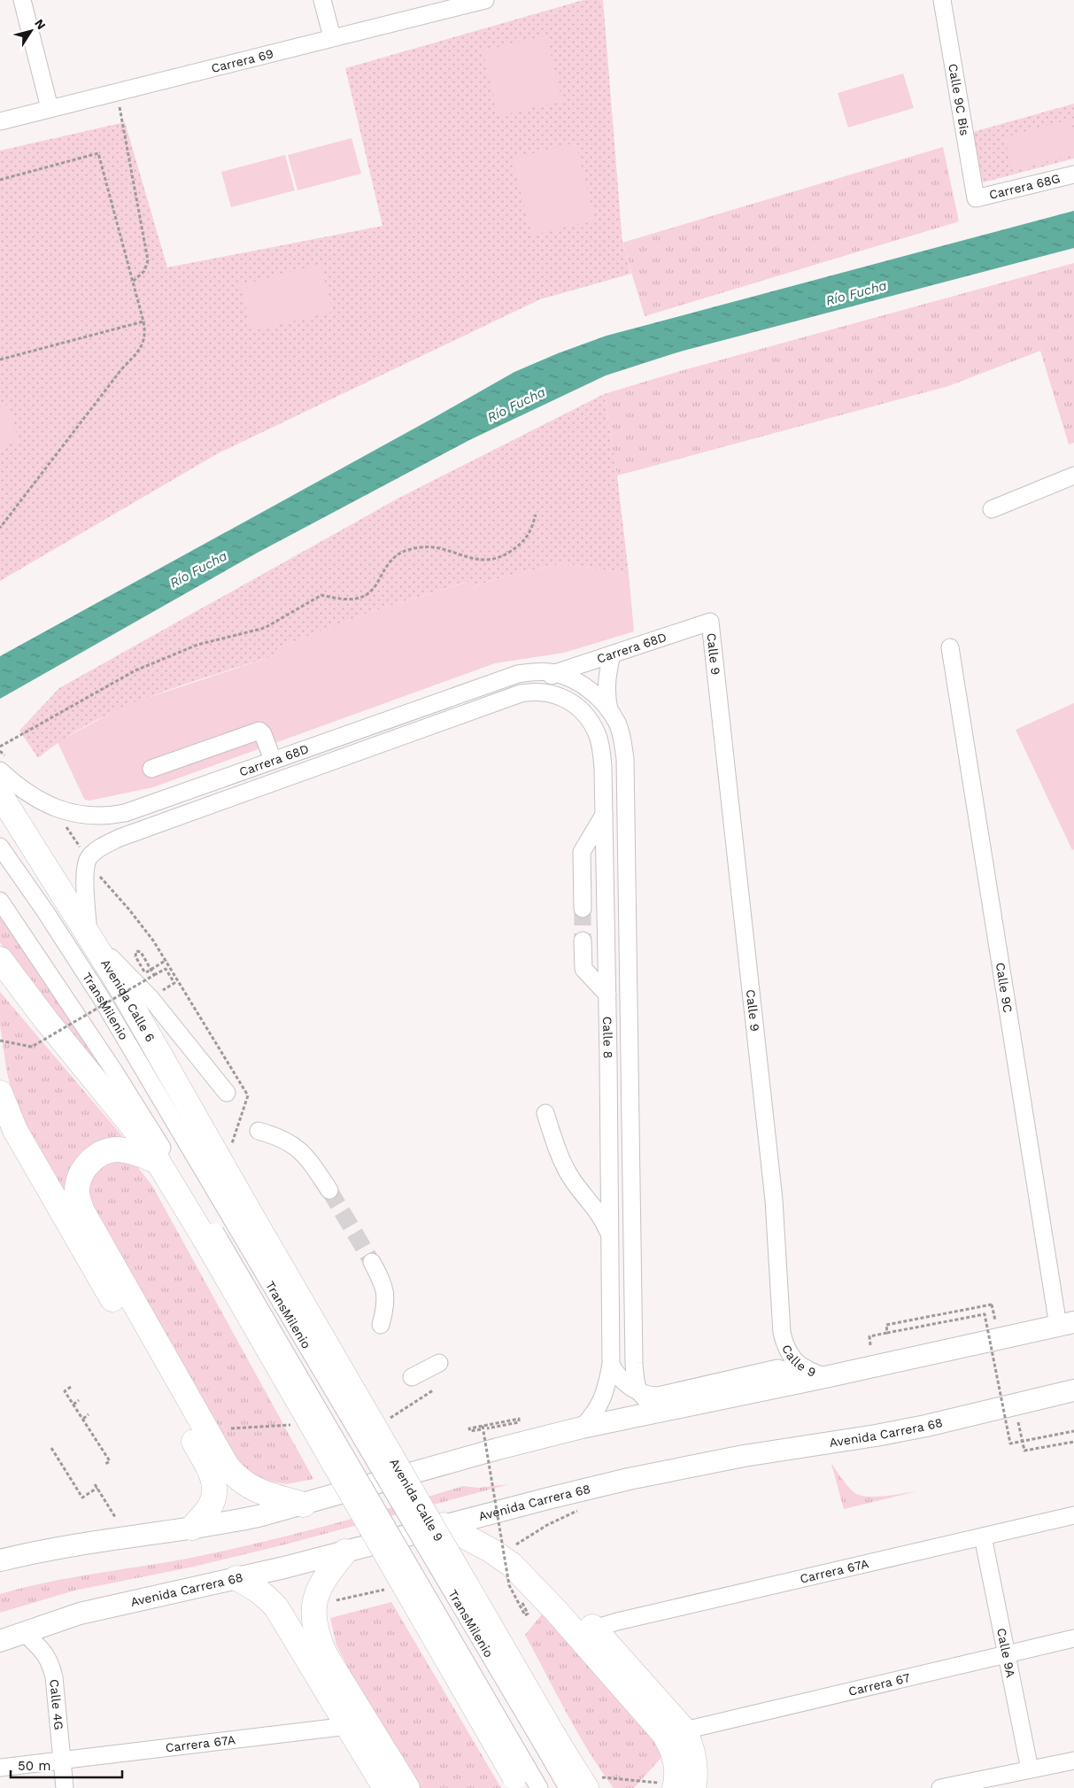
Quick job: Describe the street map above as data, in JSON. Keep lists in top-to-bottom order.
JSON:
{
  "streets": {
    "highway": ["Avenida Calle 6", "Avenida Calle 9"],
    "main road": ["Avenida Carrera 68"],
    "street": [
      "Carrera 69",
      "Calle 9C Bis",
      "Carrera 68G",
      "Carrera 68D",
      "Calle 9",
      "Calle 9C",
      "TransMilenio",
      "Calle 8",
      "Carrera 67A",
      "Calle 9A",
      "Carrera 67",
      "Calle 4G"
    ]
  },
  "crossings": [
    ["Calle 9C Bis", "Carrera 68G"],
    ["Carrera 68D", "Calle 9"],
    ["Carrera 68D", "Calle 8"],
    ["Avenida Calle 6", "TransMilenio"],
    ["Avenida Calle 6", "Avenida Calle 9"],
    ["TransMilenio", "Avenida Calle 9"],
    ["Avenida Carrera 68", "Calle 4G"],
    ["Carrera 67A", "Calle 9A"],
    ["Carrera 67A", "Calle 4G"],
    ["Calle 9A", "Carrera 67"]
  ],
  "water": ["Río Fucha"],
  "scale_bar": "50 m",
  "north": "top right"
}
